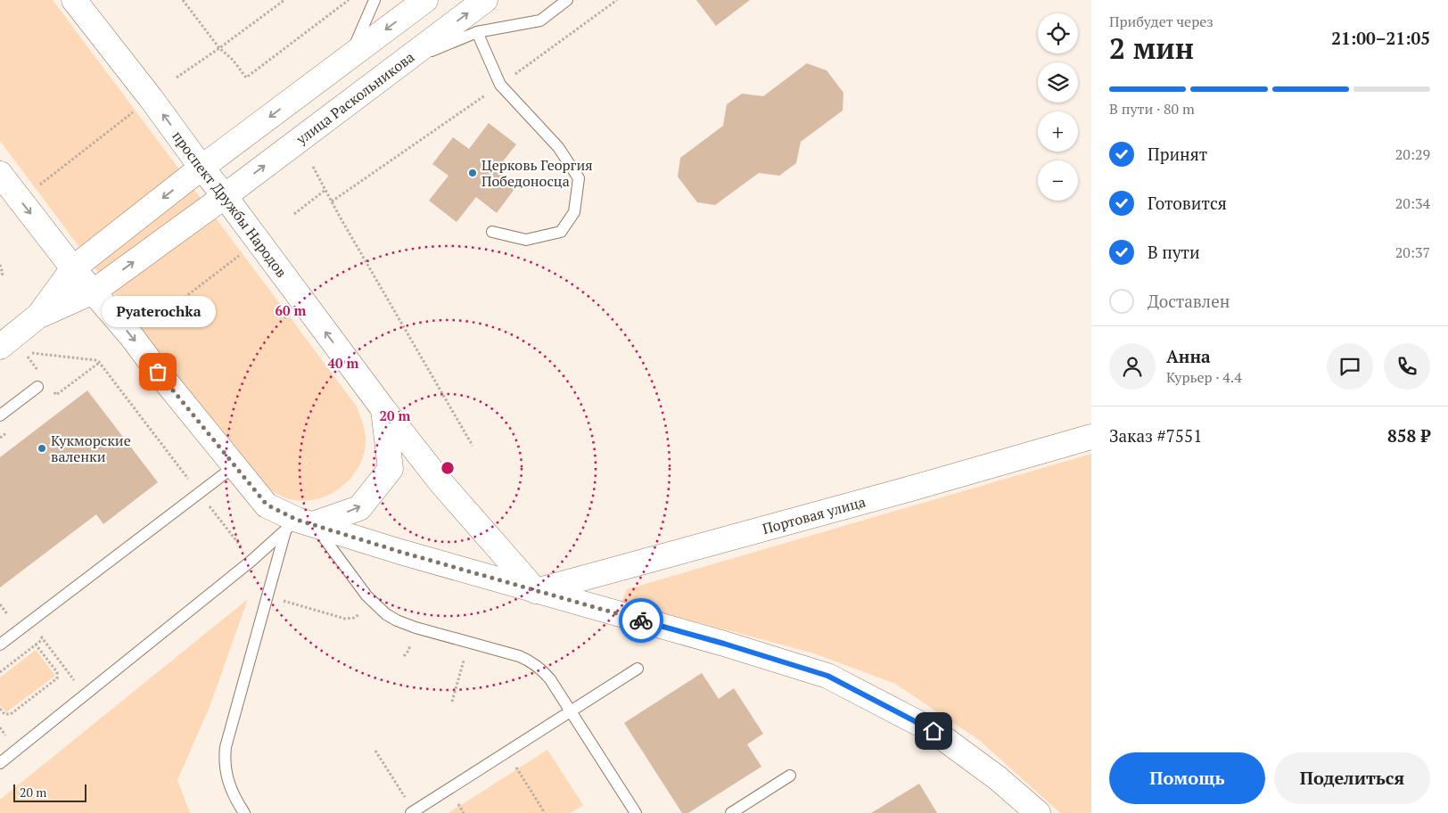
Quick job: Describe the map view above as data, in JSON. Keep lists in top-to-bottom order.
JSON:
{
  "streets": {
    "street": ["улица Раскольникова", "проспект Дружбы Народов", "Портовая улица"]
  },
  "crossings": [
    ["улица Раскольникова", "проспект Дружбы Народов"],
    ["проспект Дружбы Народов", "Портовая улица"]
  ],
  "places": ["Церковь Георгия Победоносца", "Pyaterochka", "Кукморские валенки"],
  "scale_bar": "20 m",
  "page": {
    "heading": ["2 мин", "Прибудет через", "21:00–21:05"],
    "panel": [
      "Анна",
      "Курьер · 4.4",
      "Заказ #7551",
      "858 ₽"
    ],
    "map_buttons": ["+", "−"],
    "bar": "В пути · 80 m",
    "list": [
      ["Принят", "20:29"],
      ["Готовится", "20:34"],
      ["В пути", "20:37"],
      "Доставлен"
    ],
    "bubble": "Pyaterochka",
    "buttons": ["Помощь", "Поделиться"],
    "scale": "20 m"
  },
  "rings": ["60 m", "40 m", "20 m"]
}
